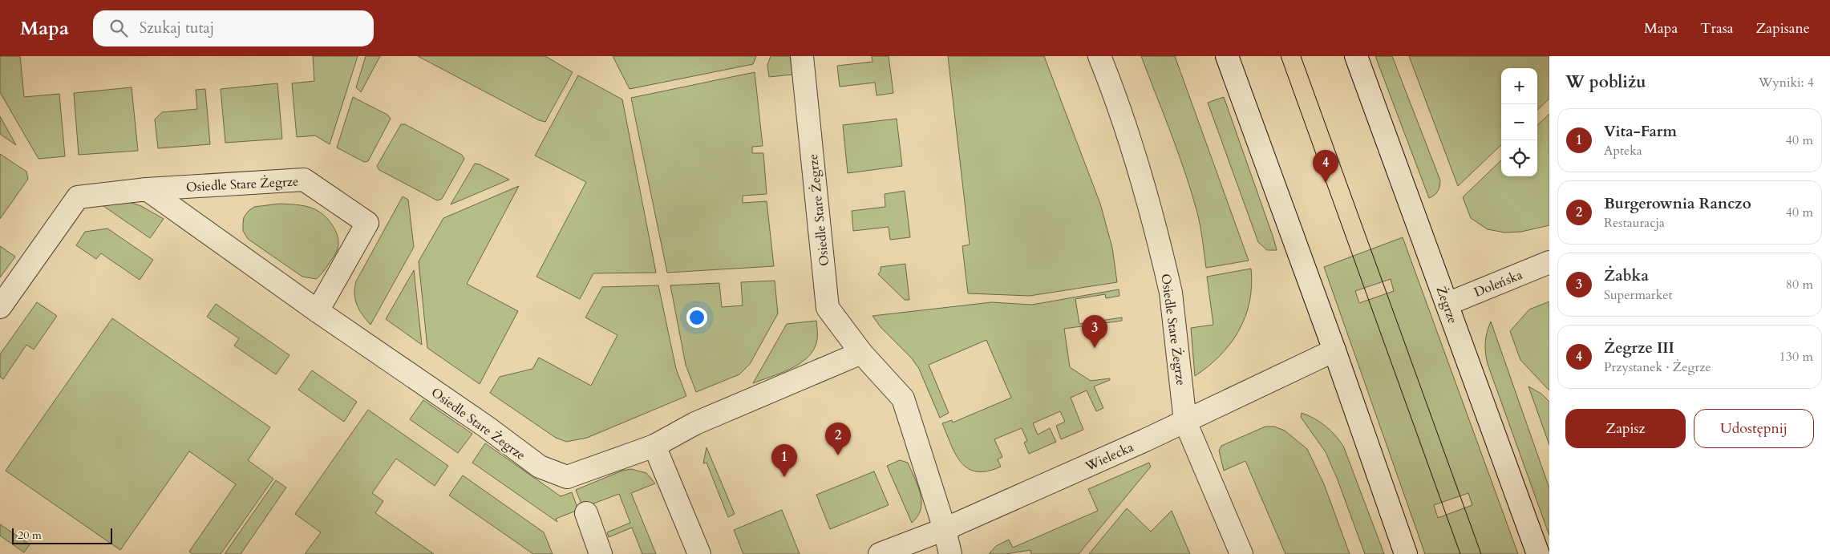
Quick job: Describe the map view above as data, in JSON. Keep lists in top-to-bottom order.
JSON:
{
  "streets": {
    "street": [
      "Osiedle Stare Żegrze",
      "Doleńska",
      "Żegrze",
      "Wielecka"
    ]
  },
  "crossings": [
    ["Osiedle Stare Żegrze", "Wielecka"],
    ["Doleńska", "Żegrze"]
  ],
  "scale_bar": "20 m",
  "page": {
    "header": "Mapa",
    "search": "Szukaj tutaj",
    "nav": ["Mapa", "Trasa", "Zapisane"],
    "heading": ["W pobliżu", "Wyniki: 4"],
    "map_buttons": ["+", "−"],
    "list": [
      {
        "mark": "1",
        "name": "Vita-Farm",
        "note": "Apteka",
        "value": "40 m"
      },
      {
        "mark": "2",
        "name": "Burgerownia Ranczo",
        "note": "Restauracja",
        "value": "40 m"
      },
      {
        "mark": "3",
        "name": "Żabka",
        "note": "Supermarket",
        "value": "80 m"
      },
      {
        "mark": "4",
        "name": "Żegrze III",
        "note": "Przystanek · Żegrze",
        "value": "130 m"
      }
    ],
    "pins": [
      "4",
      "3",
      "2",
      "1"
    ],
    "buttons": ["Zapisz", "Udostępnij"],
    "scale": "20 m"
  }
}
